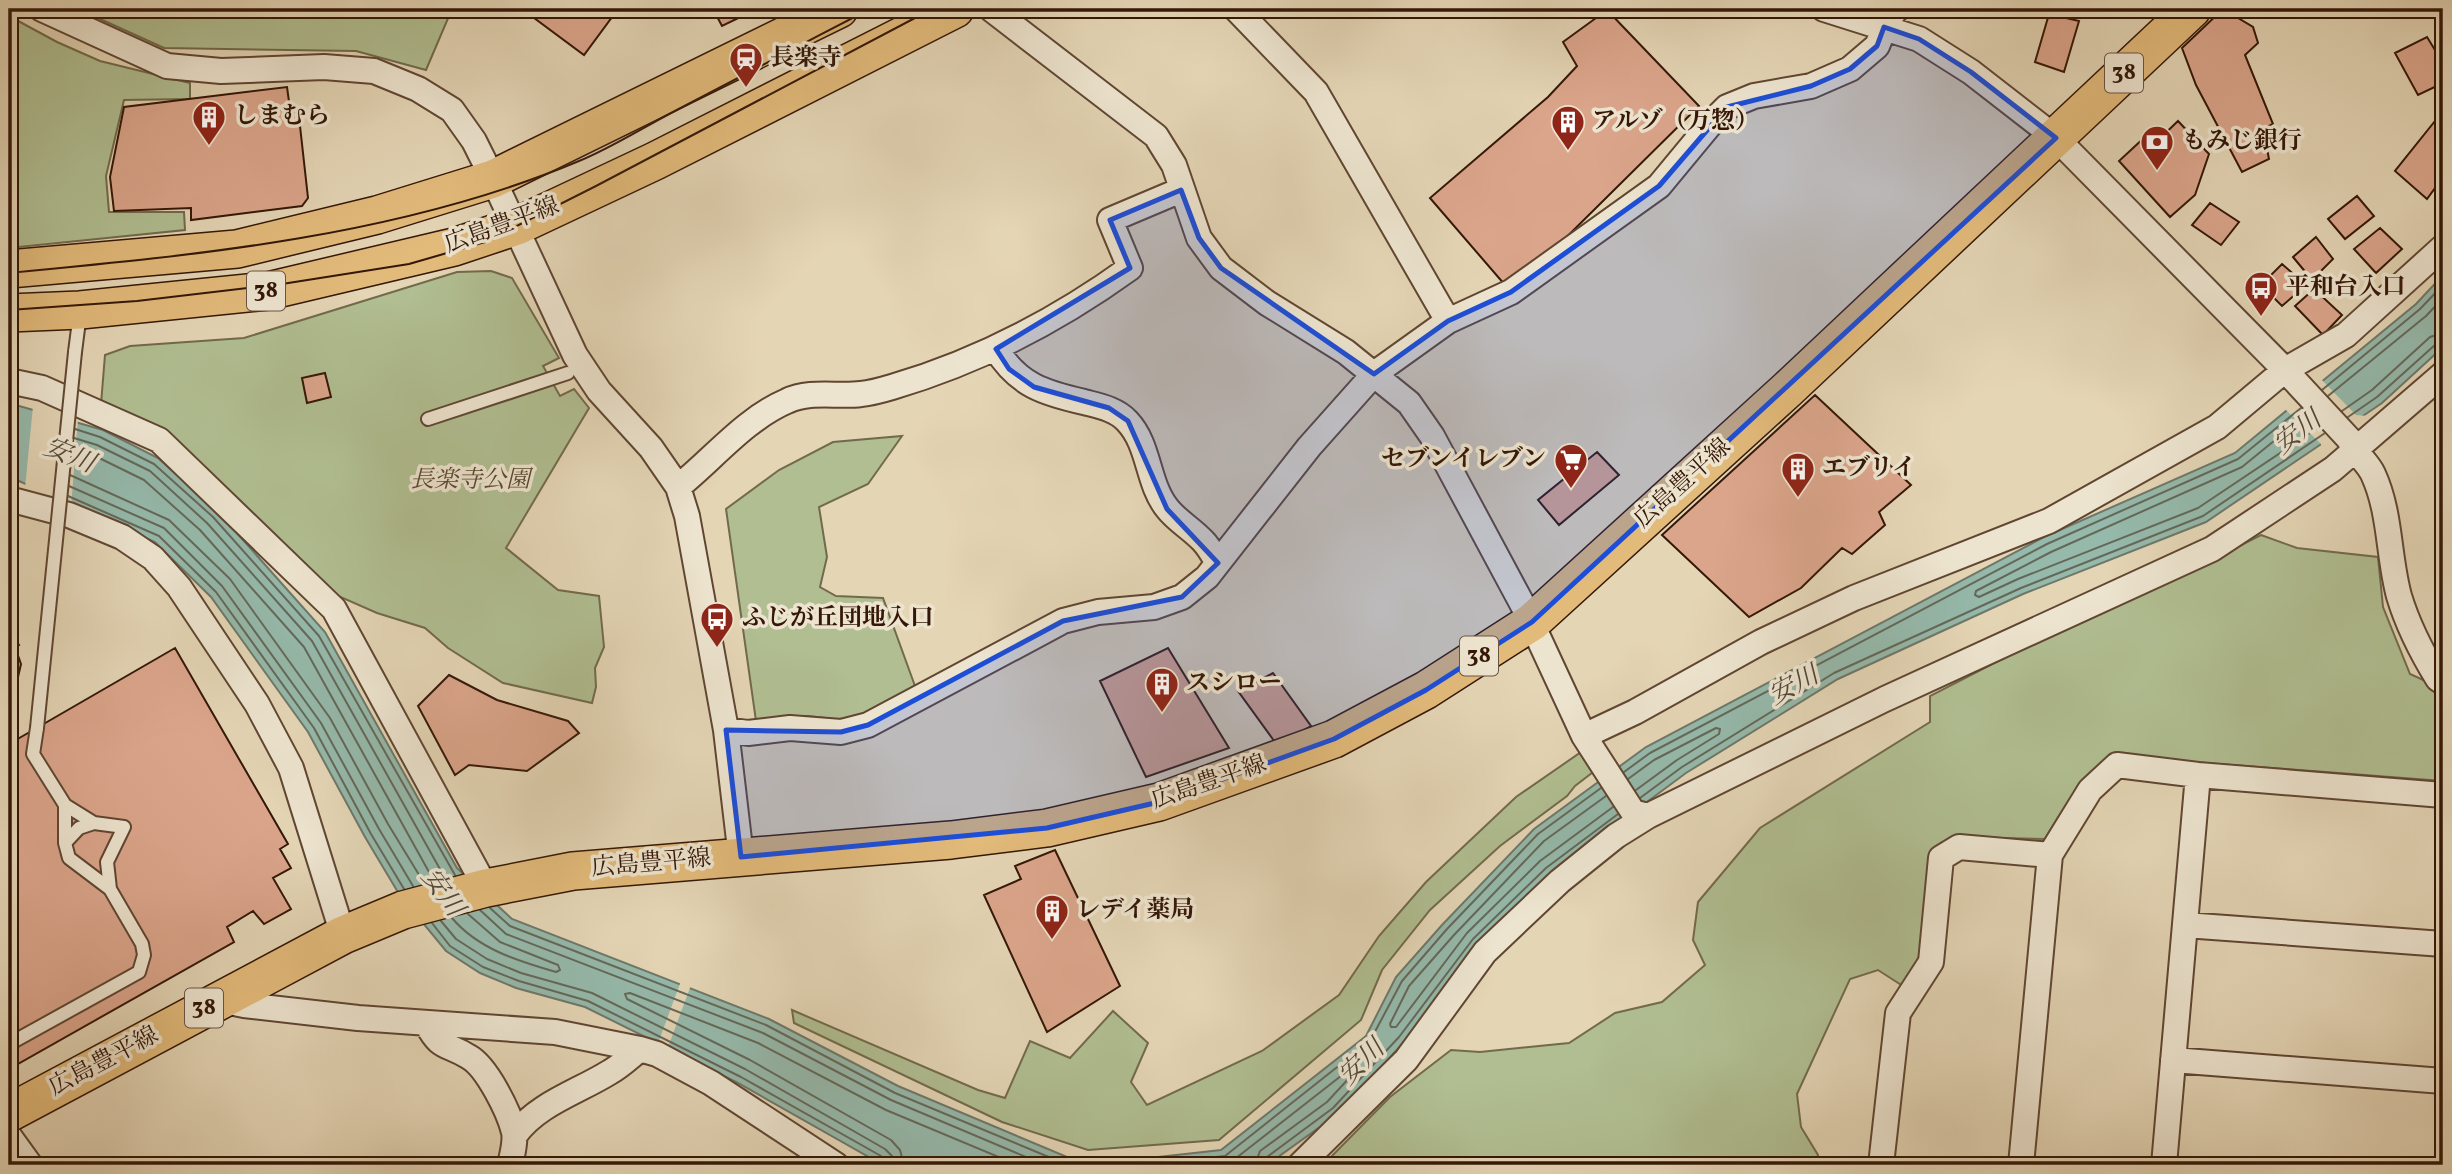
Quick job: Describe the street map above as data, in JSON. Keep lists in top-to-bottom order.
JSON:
{
  "streets": {
    "main road": ["38", "広島豊平線"]
  },
  "water": ["安川"],
  "parks": ["長楽寺公園"],
  "places": {
    "station": ["長楽寺"],
    "building": [
      "しまむら",
      "アルゾ（万惣）",
      "エブリイ",
      "スシロー",
      "レデイ薬局"
    ],
    "bank": ["もみじ銀行"],
    "bus stop": ["平和台入口", "ふじが丘団地入口"],
    "supermarket": ["セブンイレブン"]
  }
}
